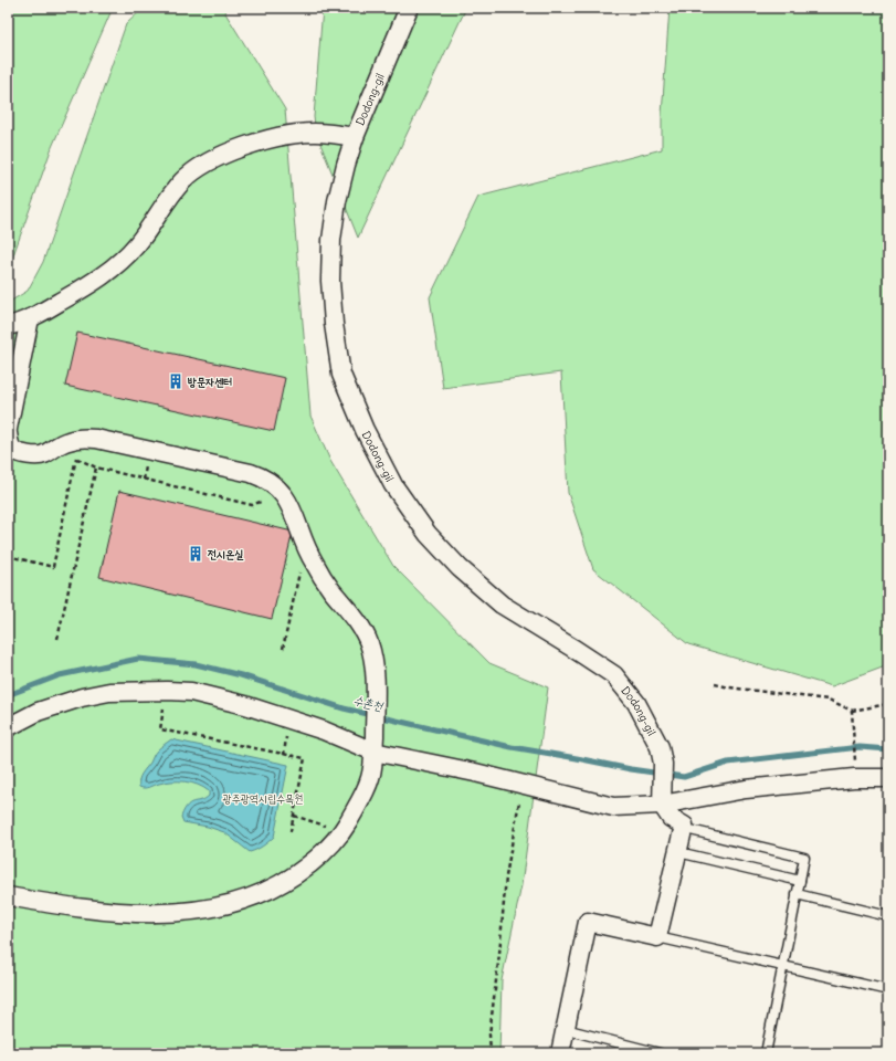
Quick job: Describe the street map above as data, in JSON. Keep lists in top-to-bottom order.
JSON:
{
  "streets": {
    "street": ["Dodong-gil"]
  },
  "water": ["수촌천"],
  "parks": ["광주광역시립수목원"],
  "places": {
    "building": ["방문자센터", "전시온실"]
  }
}
